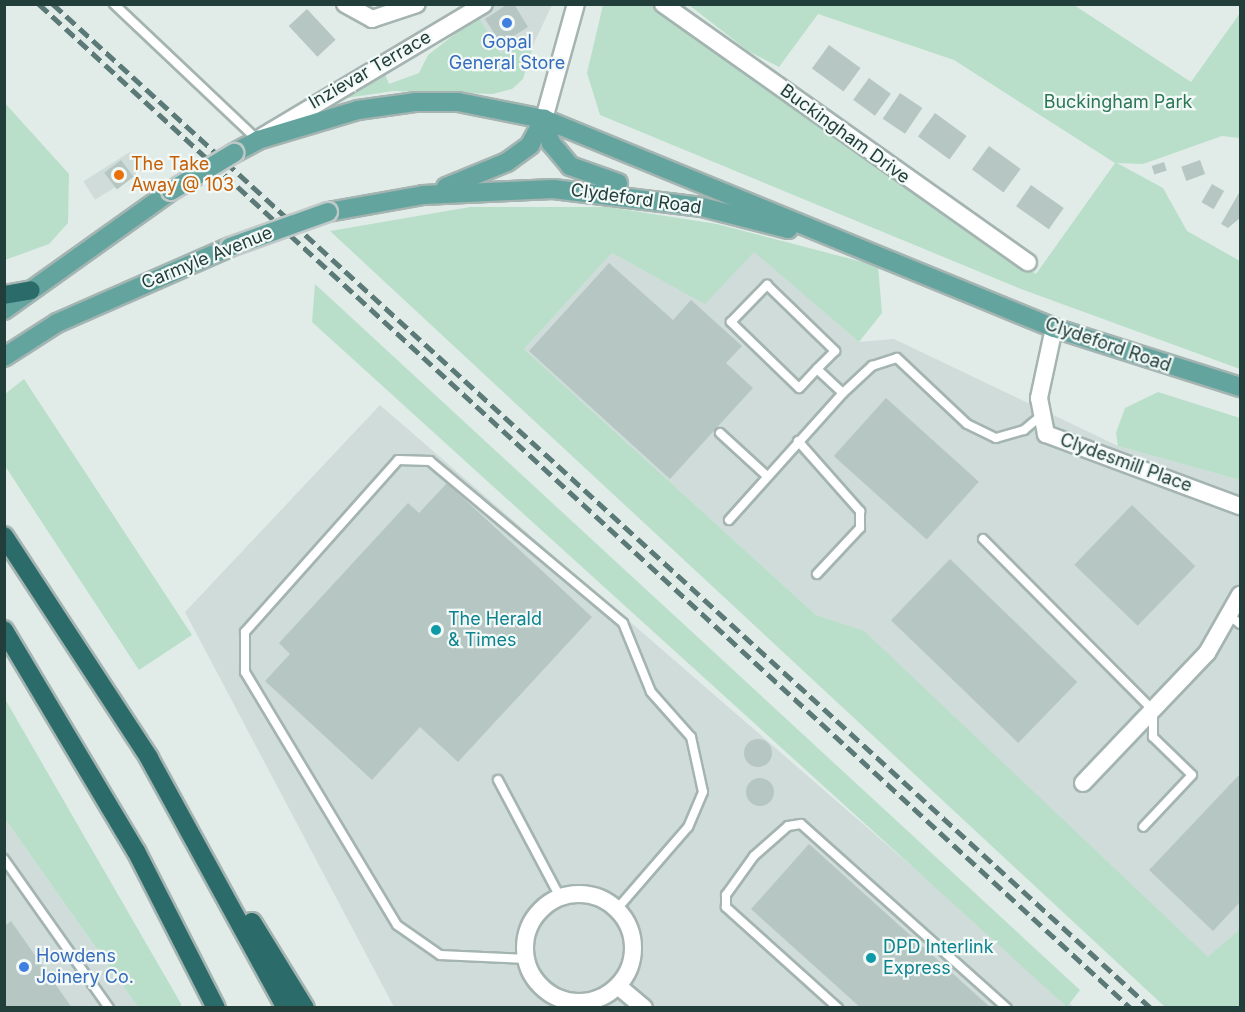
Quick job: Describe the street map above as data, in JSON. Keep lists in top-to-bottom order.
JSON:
{
  "streets": {
    "main road": ["Clydeford Road", "Carmyle Avenue"],
    "street": ["Inzievar Terrace", "Buckingham Drive", "Clydesmill Place"]
  },
  "crossings": [
    ["Clydeford Road", "Carmyle Avenue"],
    ["Clydeford Road", "Clydesmill Place"]
  ],
  "parks": ["Buckingham Park"],
  "places": [
    "Gopal General Store",
    "The Take Away @ 103",
    "The Herald & Times",
    "DPD Interlink Express",
    "Howdens Joinery Co."
  ]
}
